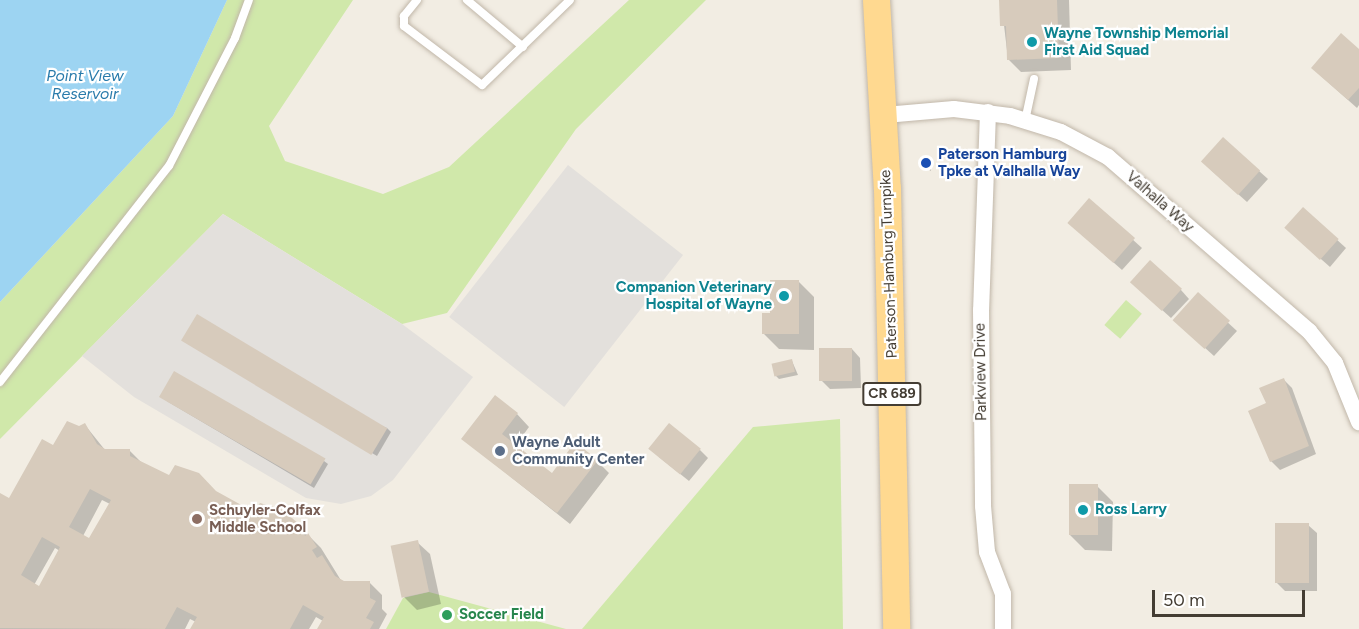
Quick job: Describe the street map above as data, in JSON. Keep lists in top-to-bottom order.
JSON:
{
  "streets": {
    "main road": ["Paterson-Hamburg Turnpike", "CR 689"],
    "street": ["Valhalla Way", "Parkview Drive"]
  },
  "crossings": [
    ["Valhalla Way", "Paterson-Hamburg Turnpike"],
    ["Valhalla Way", "Parkview Drive"]
  ],
  "water": ["Point View Reservoir"],
  "places": [
    "Wayne Township Memorial First Aid Squad",
    "Paterson Hamburg Tpke at Valhalla Way",
    "Companion Veterinary Hospital of Wayne",
    "Wayne Adult Community Center",
    "Ross Larry",
    "Schuyler-Colfax Middle School",
    "Soccer Field"
  ],
  "scale_bar": "50 m"
}
